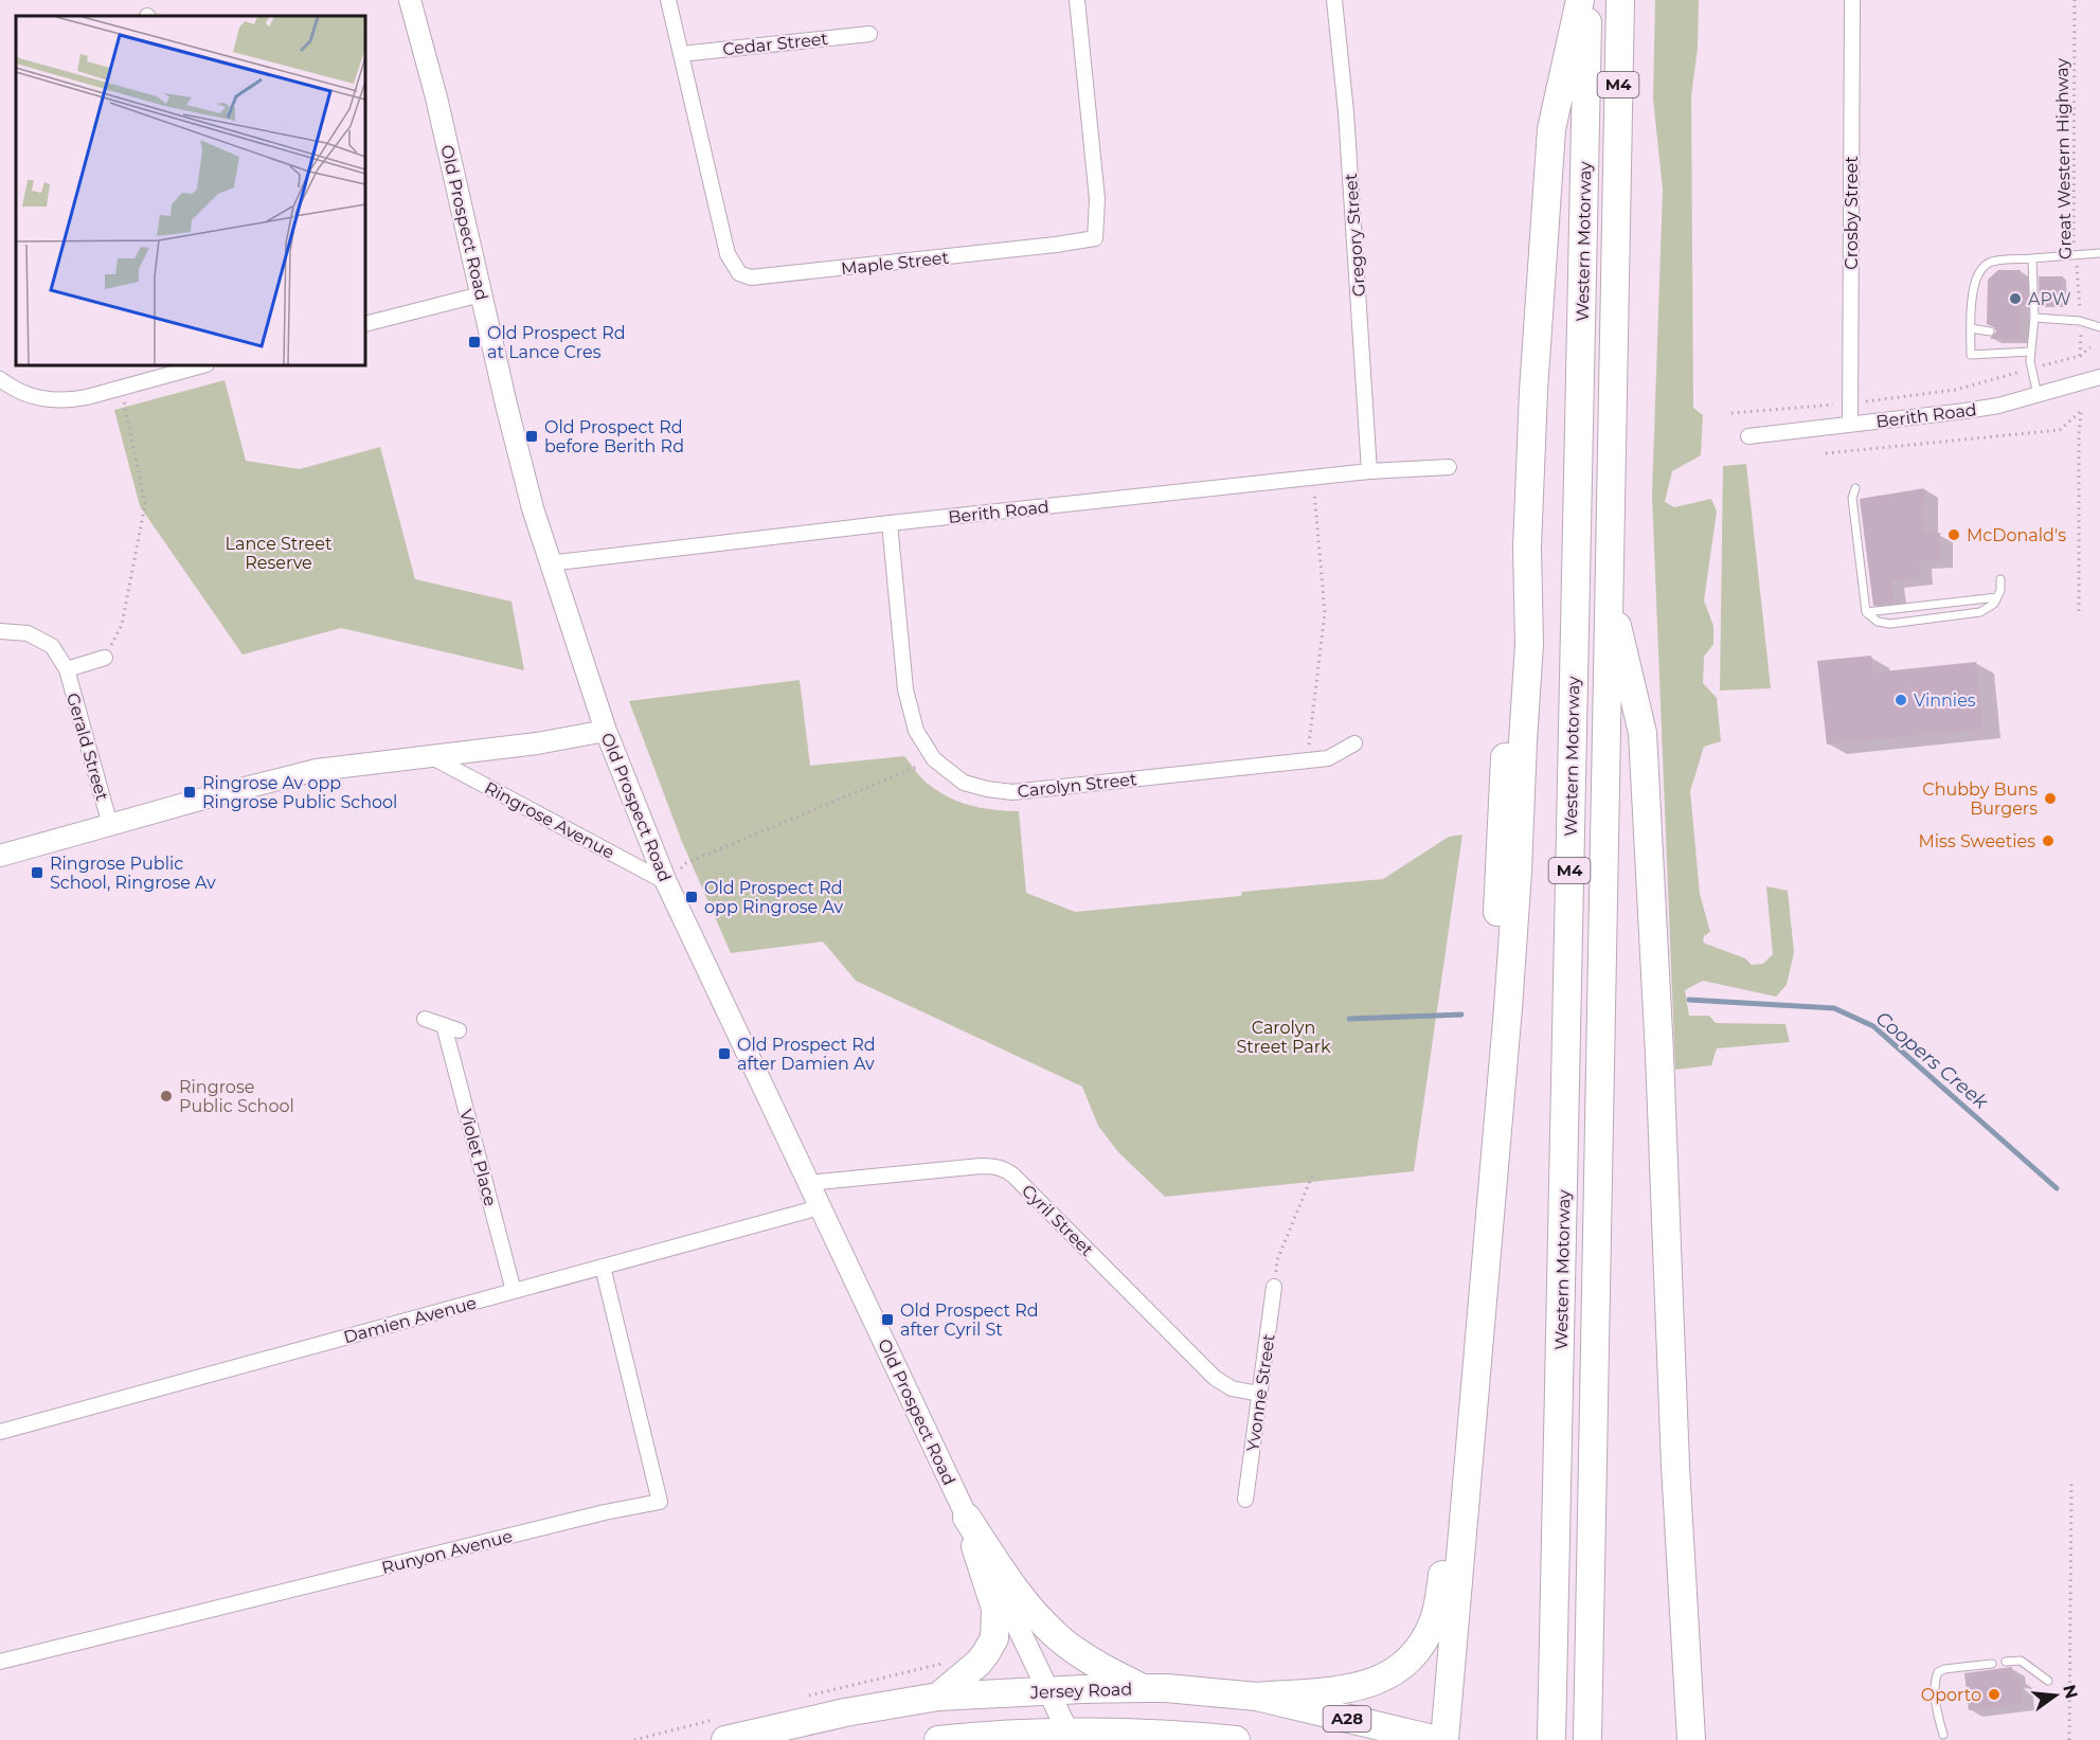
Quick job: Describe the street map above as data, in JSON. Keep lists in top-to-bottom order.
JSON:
{
  "streets": {
    "highway": [
      "M4",
      "Western Motorway",
      "Jersey Road",
      "A28"
    ],
    "main road": ["Old Prospect Road"],
    "street": [
      "Cedar Street",
      "Crosby Street",
      "Gregory Street",
      "Maple Street",
      "Berith Road",
      "Gerald Street",
      "Carolyn Street",
      "Ringrose Avenue",
      "Violet Place",
      "Cyril Street",
      "Damien Avenue",
      "Yvonne Street",
      "Runyon Avenue"
    ],
    "path": ["Great Western Highway"]
  },
  "crossings": [
    ["Cedar Street", "Maple Street"],
    ["Crosby Street", "Berith Road"],
    ["Old Prospect Road", "Berith Road"],
    ["Old Prospect Road", "Ringrose Avenue"],
    ["Old Prospect Road", "Cyril Street"],
    ["Old Prospect Road", "Damien Avenue"],
    ["Old Prospect Road", "Jersey Road"],
    ["Gregory Street", "Berith Road"],
    ["Berith Road", "Carolyn Street"],
    ["Violet Place", "Damien Avenue"],
    ["Cyril Street", "Yvonne Street"],
    ["Damien Avenue", "Runyon Avenue"]
  ],
  "water": ["Coopers Creek"],
  "parks": ["Lance Street Reserve", "Carolyn Street Park"],
  "places": {
    "other": [
      "APW",
      "McDonald's",
      "Vinnies",
      "Chubby Buns Burgers",
      "Miss Sweeties",
      "Ringrose Public School",
      "Oporto"
    ],
    "transit": [
      "Old Prospect Rd at Lance Cres",
      "Old Prospect Rd before Berith Rd",
      "Ringrose Av opp Ringrose Public School",
      "Ringrose Public School, Ringrose Av",
      "Old Prospect Rd opp Ringrose Av",
      "Old Prospect Rd after Damien Av",
      "Old Prospect Rd after Cyril St"
    ]
  },
  "north": "right"
}
